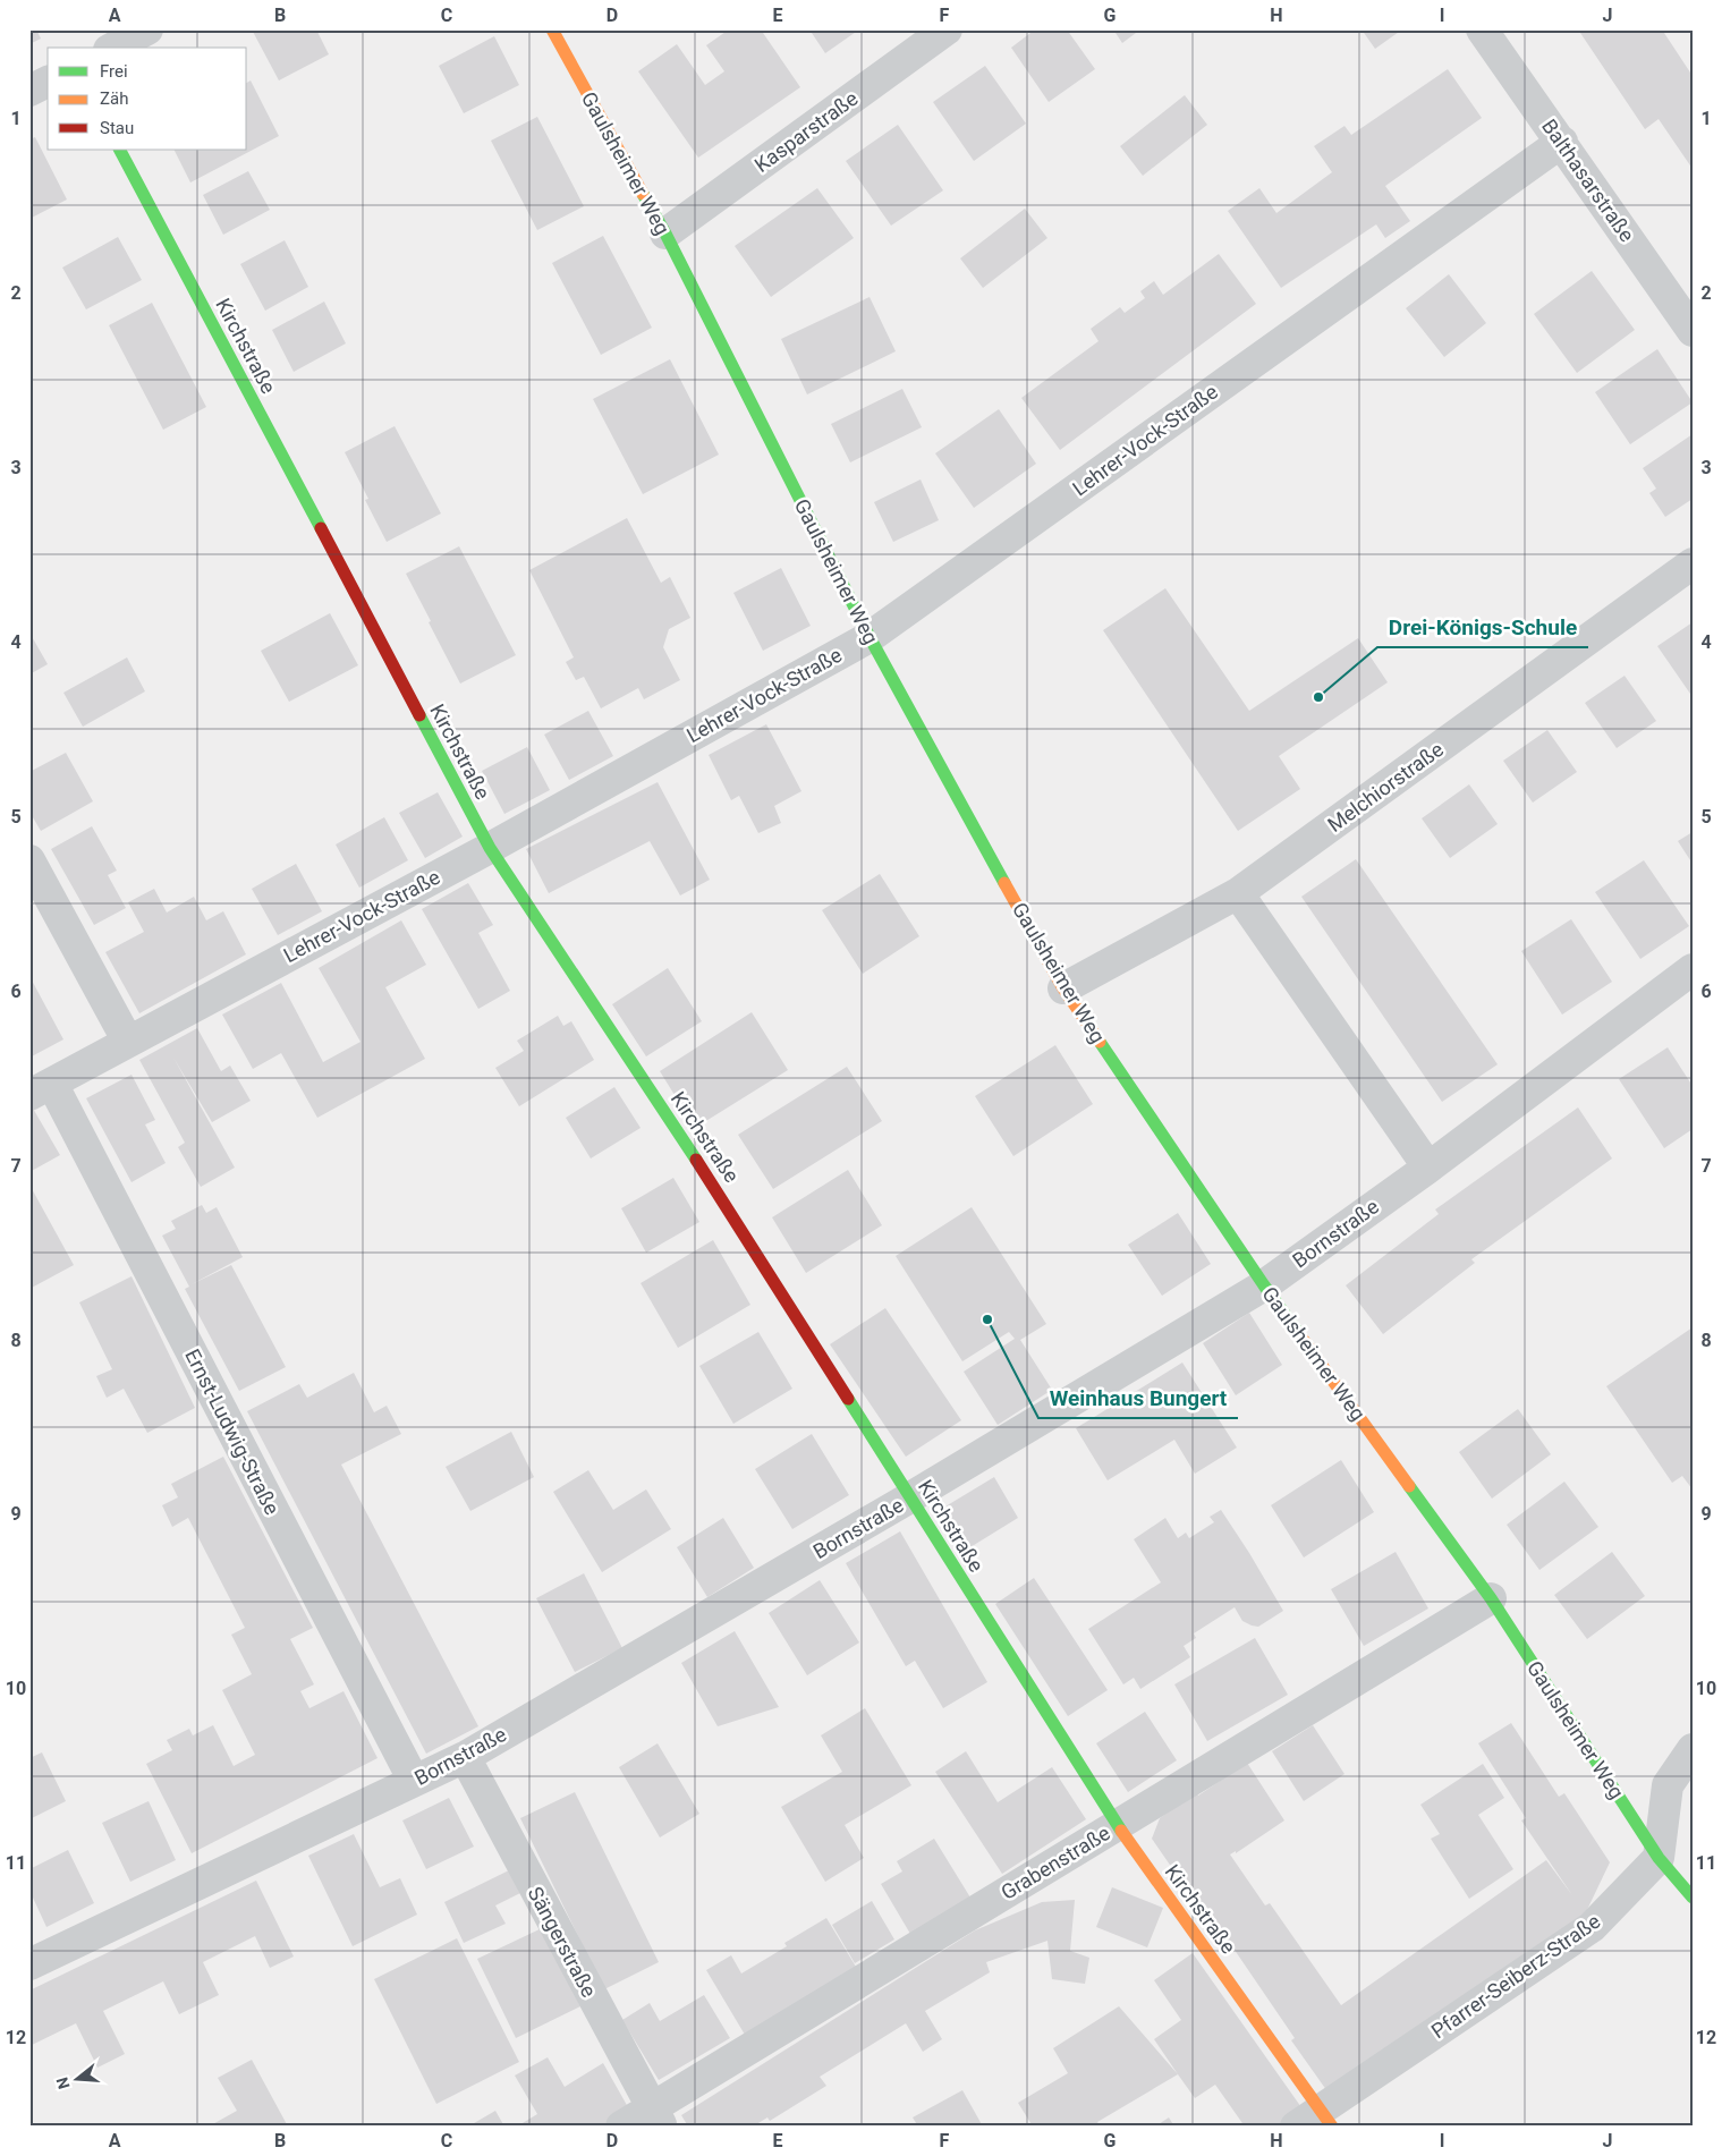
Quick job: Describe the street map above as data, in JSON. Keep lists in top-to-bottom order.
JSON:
{
  "streets": {
    "street": [
      "Kasparstraße",
      "Gaulsheimer Weg",
      "Balthasarstraße",
      "Kirchstraße",
      "Lehrer-Vock-Straße",
      "Melchiorstraße",
      "Bornstraße",
      "Ernst-Ludwig-Straße",
      "Grabenstraße",
      "Sängerstraße",
      "Pfarrer-Seiberz-Straße"
    ]
  },
  "crossings": [
    ["Kasparstraße", "Gaulsheimer Weg"],
    ["Gaulsheimer Weg", "Lehrer-Vock-Straße"],
    ["Gaulsheimer Weg", "Melchiorstraße"],
    ["Gaulsheimer Weg", "Bornstraße"],
    ["Gaulsheimer Weg", "Grabenstraße"],
    ["Gaulsheimer Weg", "Pfarrer-Seiberz-Straße"],
    ["Balthasarstraße", "Lehrer-Vock-Straße"],
    ["Kirchstraße", "Lehrer-Vock-Straße"],
    ["Kirchstraße", "Bornstraße"],
    ["Kirchstraße", "Grabenstraße"],
    ["Kirchstraße", "Pfarrer-Seiberz-Straße"],
    ["Lehrer-Vock-Straße", "Ernst-Ludwig-Straße"],
    ["Bornstraße", "Ernst-Ludwig-Straße"],
    ["Bornstraße", "Sängerstraße"],
    ["Grabenstraße", "Sängerstraße"]
  ],
  "places": ["Drei-Königs-Schule", "Weinhaus Bungert"],
  "legend": ["Frei", "Zäh", "Stau"],
  "north": "left",
  "grid": {
    "columns": [
      "A",
      "B",
      "C",
      "D",
      "E",
      "F",
      "G",
      "H",
      "I",
      "J"
    ],
    "rows": [
      "1",
      "2",
      "3",
      "4",
      "5",
      "6",
      "7",
      "8",
      "9",
      "10",
      "11",
      "12"
    ]
  }
}
